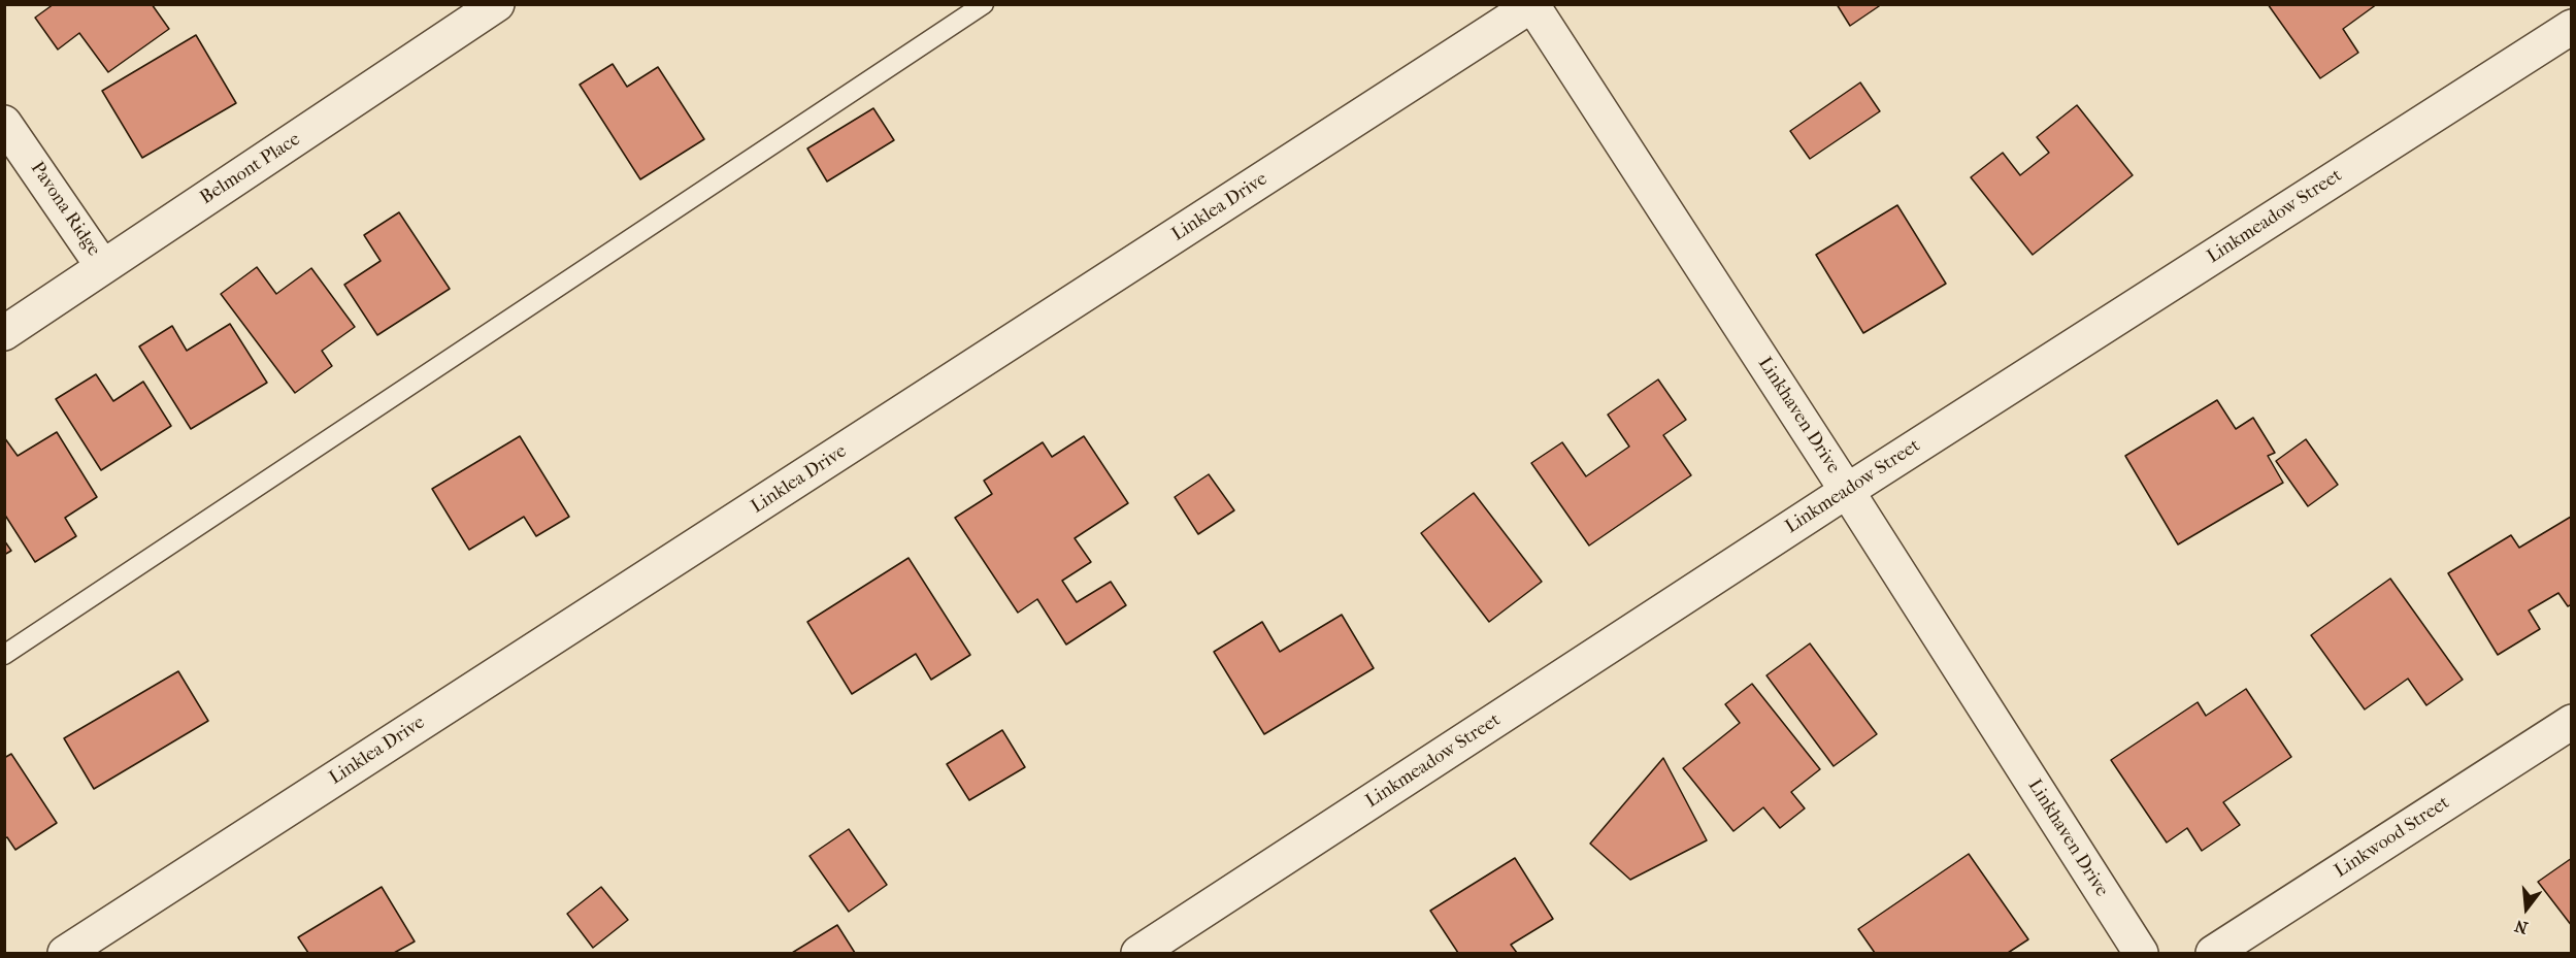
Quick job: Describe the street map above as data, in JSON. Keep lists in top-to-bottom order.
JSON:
{
  "streets": {
    "street": [
      "Belmont Place",
      "Linklea Drive",
      "Pavona Ridge",
      "Linkmeadow Street",
      "Linkhaven Drive",
      "Linkwood Street"
    ]
  },
  "crossings": [
    ["Belmont Place", "Pavona Ridge"],
    ["Linklea Drive", "Linkhaven Drive"],
    ["Linkmeadow Street", "Linkhaven Drive"]
  ],
  "north": "bottom"
}
